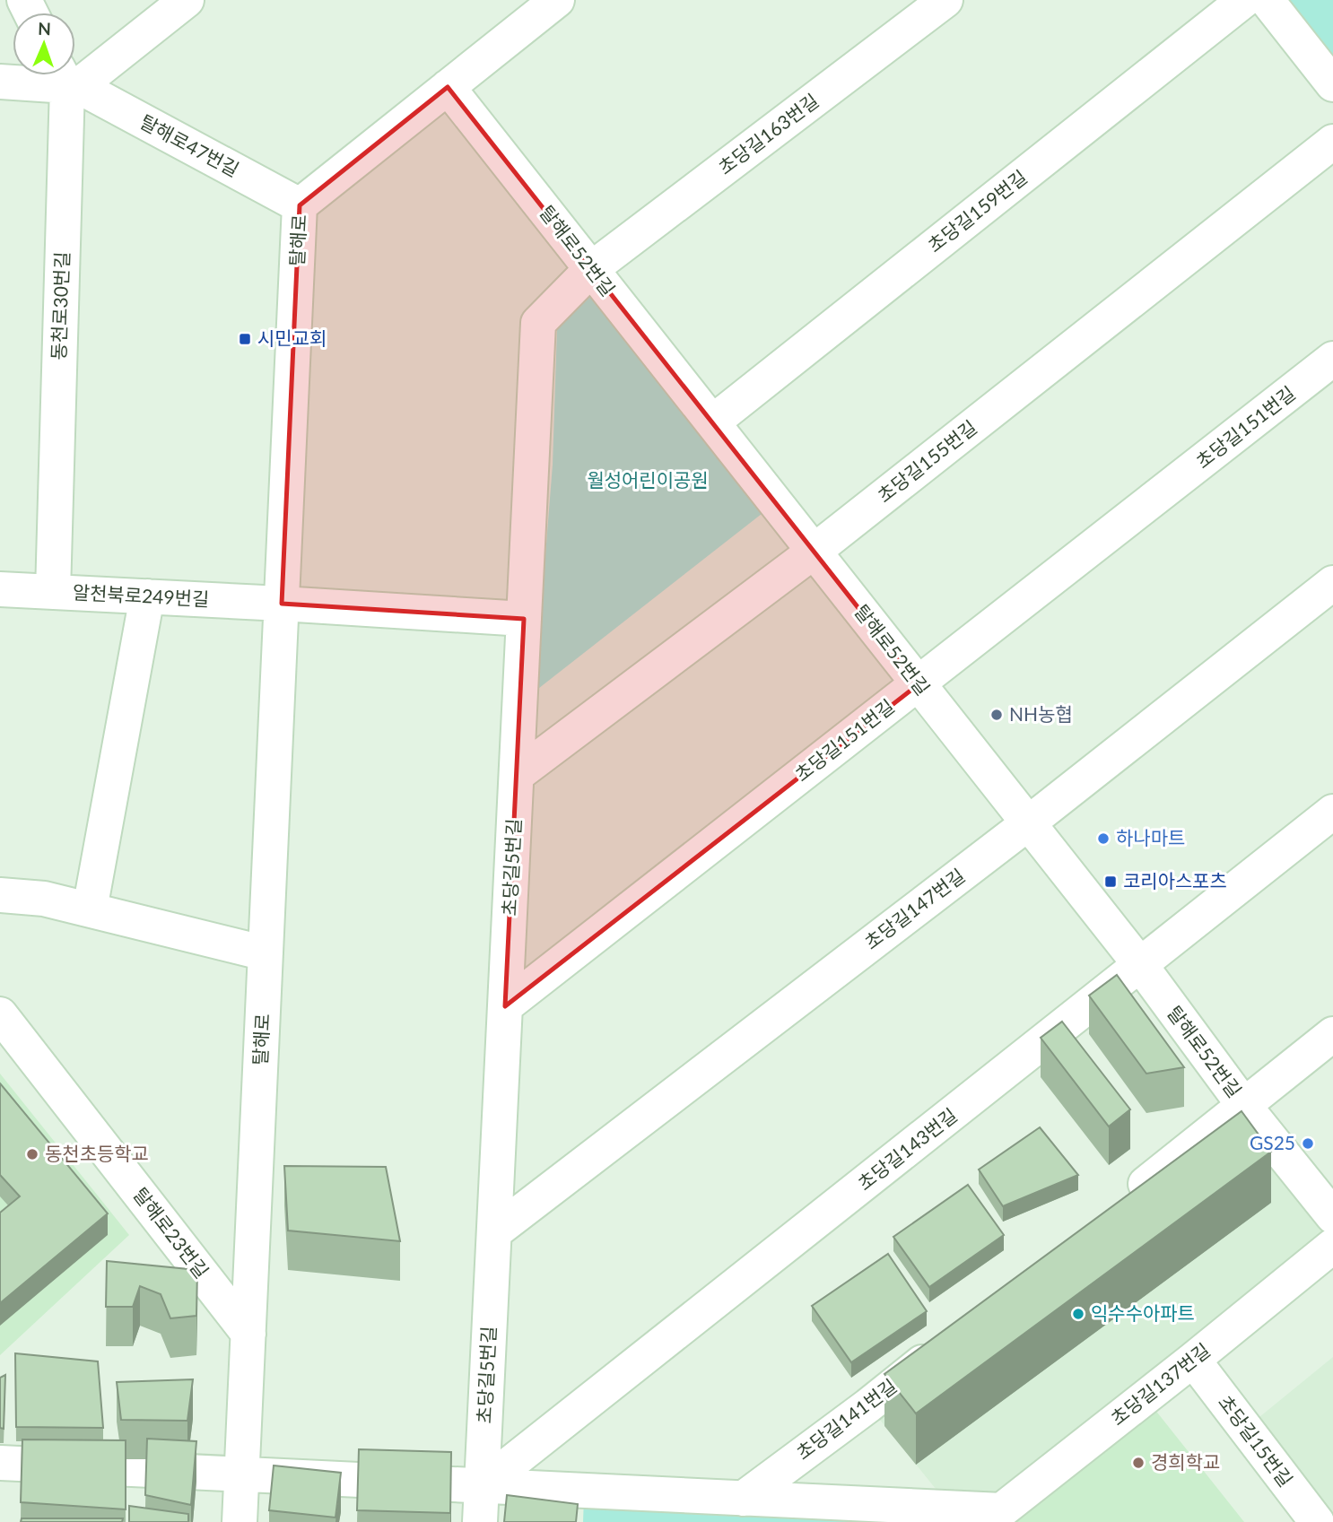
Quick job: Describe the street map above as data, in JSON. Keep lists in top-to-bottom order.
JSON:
{
  "streets": {
    "street": [
      "초당길163번길",
      "탈해로47번길",
      "초당길159번길",
      "탈해로",
      "탈해로52번길",
      "동천로30번길",
      "초당길151번길",
      "초당길155번길",
      "알천북로249번길",
      "초당길5번길",
      "초당길147번길",
      "초당길143번길",
      "탈해로23번길",
      "초당길137번길",
      "초당길141번길",
      "초당길15번길"
    ]
  },
  "crossings": [
    ["초당길163번길", "탈해로52번길"],
    ["초당길163번길", "초당길5번길"],
    ["탈해로47번길", "탈해로"],
    ["탈해로47번길", "동천로30번길"],
    ["초당길159번길", "탈해로52번길"],
    ["탈해로", "탈해로52번길"],
    ["탈해로", "알천북로249번길"],
    ["탈해로", "탈해로23번길"],
    ["탈해로52번길", "초당길151번길"],
    ["탈해로52번길", "초당길155번길"],
    ["탈해로52번길", "초당길5번길"],
    ["탈해로52번길", "초당길147번길"],
    ["탈해로52번길", "초당길143번길"],
    ["동천로30번길", "알천북로249번길"],
    ["초당길151번길", "초당길5번길"],
    ["초당길155번길", "초당길5번길"],
    ["초당길5번길", "초당길147번길"],
    ["초당길5번길", "초당길143번길"],
    ["초당길137번길", "초당길15번길"]
  ],
  "parks": ["월성어린이공원"],
  "places": {
    "transit": ["시민교회", "코리아스포츠"],
    "other": [
      "NH농협",
      "하나마트",
      "GS25",
      "동천초등학교",
      "익수수아파트",
      "경희학교"
    ]
  },
  "north": "top"
}
